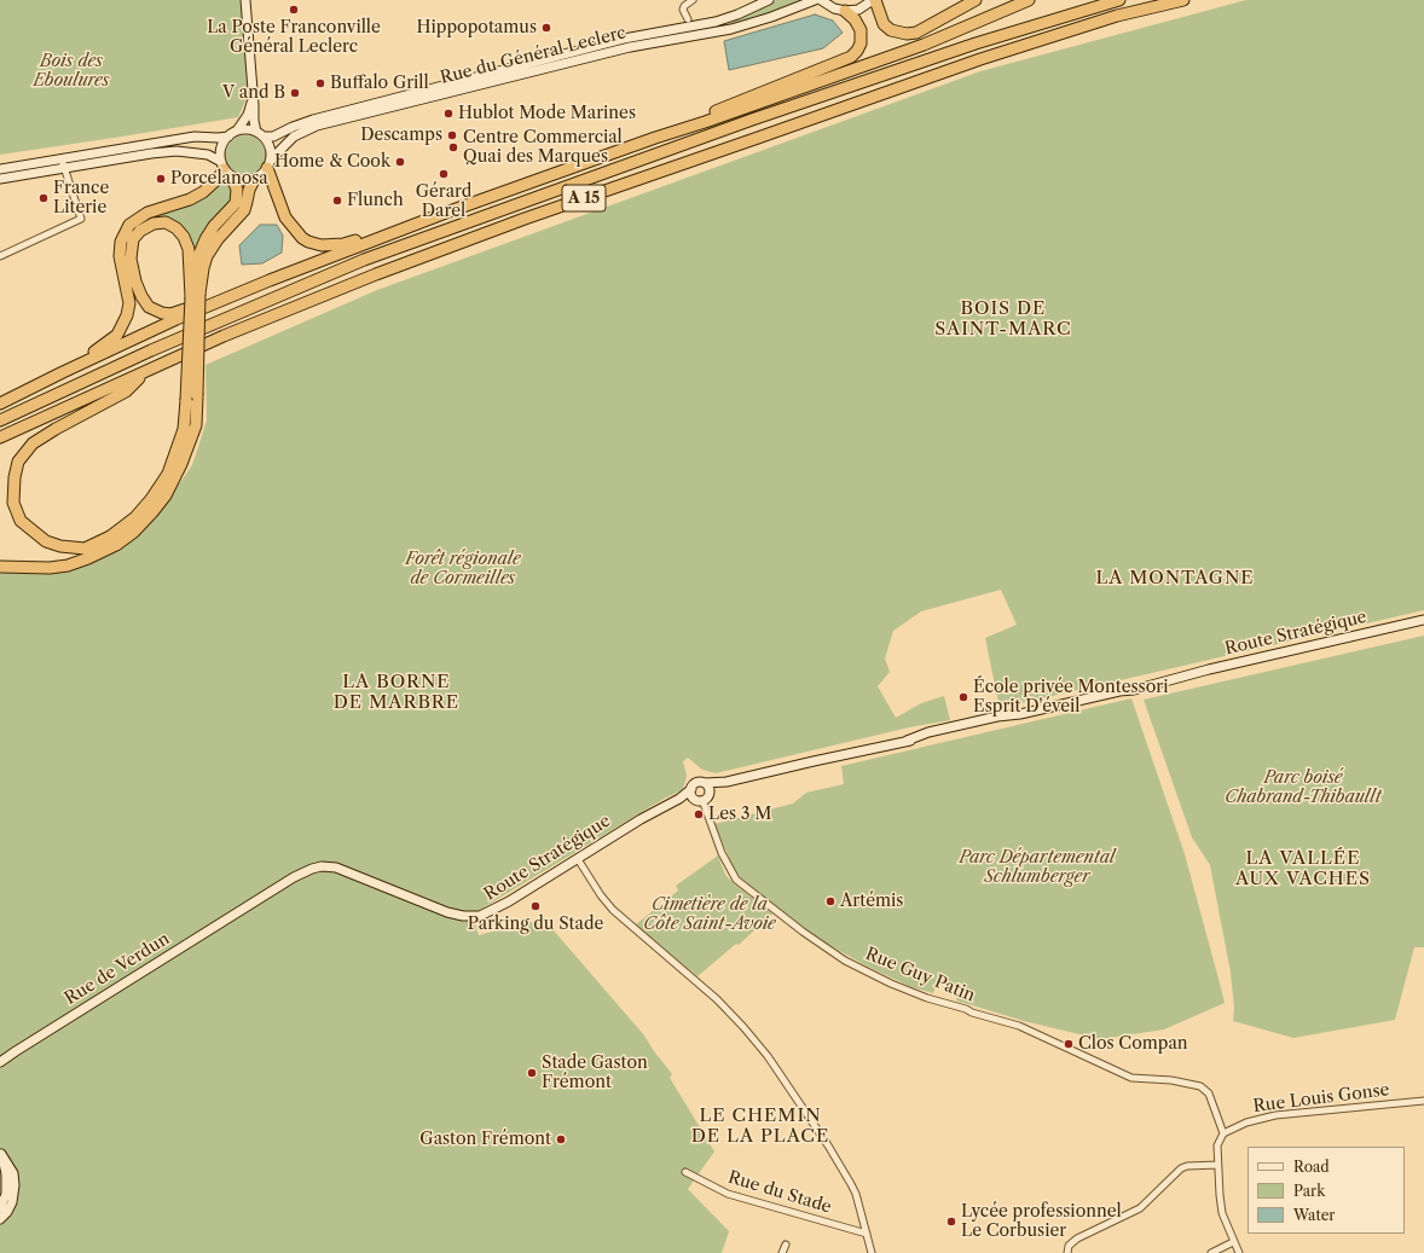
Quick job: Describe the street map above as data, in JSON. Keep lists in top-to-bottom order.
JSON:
{
  "streets": {
    "highway": ["A 15"],
    "main road": ["Rue du Général Leclerc", "Route Stratégique", "Rue de Verdun"],
    "street": ["Rue Guy Patin", "Rue Louis Gonse", "Rue du Stade"]
  },
  "crossings": [
    ["Route Stratégique", "Rue de Verdun"],
    ["Route Stratégique", "Rue Guy Patin"],
    ["Rue Guy Patin", "Rue Louis Gonse"]
  ],
  "districts": [
    "BOIS DE SAINT-MARC",
    "LA MONTAGNE",
    "LA BORNE DE MARBRE",
    "LA VALLÉE AUX VACHES",
    "LE CHEMIN DE LA PLACE"
  ],
  "parks": [
    "Bois des Eboulures",
    "Forêt régionale de Cormeilles",
    "Parc boisé Chabrand-Thibaullt",
    "Parc Départemental Schlumberger",
    "Cimetière de la Côte Saint-Avoie"
  ],
  "places": [
    "La Poste Franconville Général Leclerc",
    "Hippopotamus",
    "Buffalo Grill",
    "V and B",
    "Hublot Mode Marines",
    "Descamps",
    "Centre Commercial Quai des Marques",
    "Home & Cook",
    "Gérard Darel",
    "Porcelanosa",
    "France Literie",
    "Flunch",
    "École privée Montessori Esprit D'éveil",
    "Les 3 M",
    "Artémis",
    "Parking du Stade",
    "Clos Compan",
    "Stade Gaston Frémont",
    "Gaston Frémont",
    "Lycée professionnel Le Corbusier"
  ],
  "legend": ["Road", "Park", "Water"]
}
